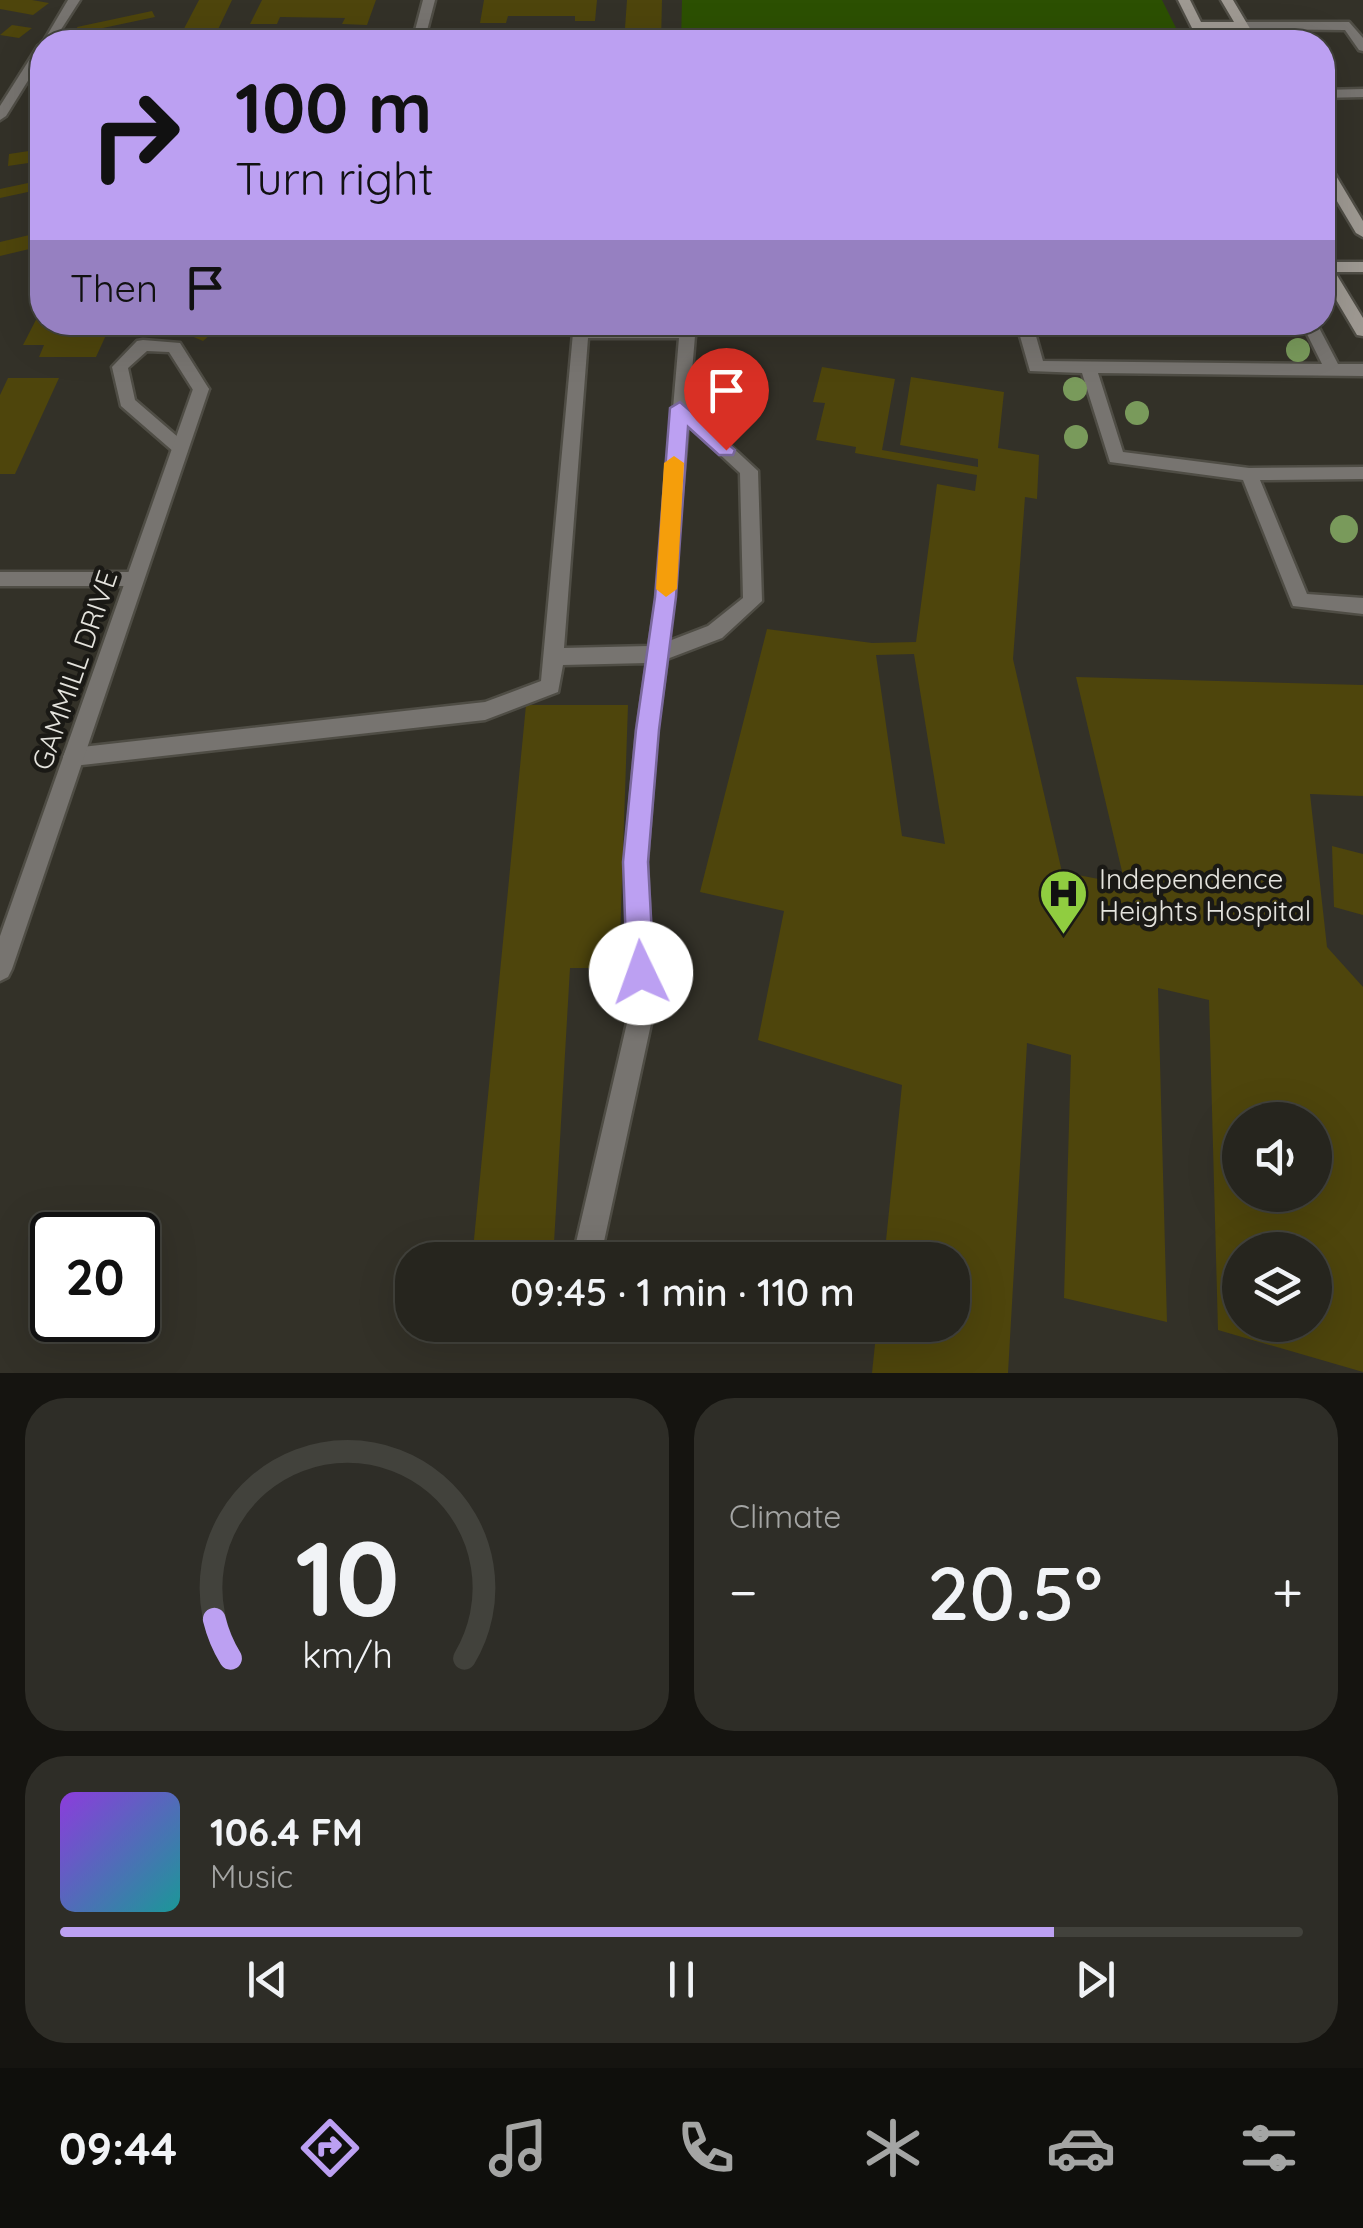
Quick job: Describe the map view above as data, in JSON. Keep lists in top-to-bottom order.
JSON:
{
  "streets": {
    "street": ["GAMMILL DRIVE"]
  },
  "places": {
    "hospital": ["Independence Heights Hospital"]
  },
  "page": {
    "turn": ["100 m", "Turn right"],
    "then": "Then",
    "limit": "20",
    "trip": "09:45 · 1 min · 110 m",
    "tile": "Climate",
    "heat": ["−", "20.5°", "+"],
    "song": ["106.4 FM", "Music"],
    "tabs": "09:44",
    "gauge": ["10", "km/h"]
  }
}
